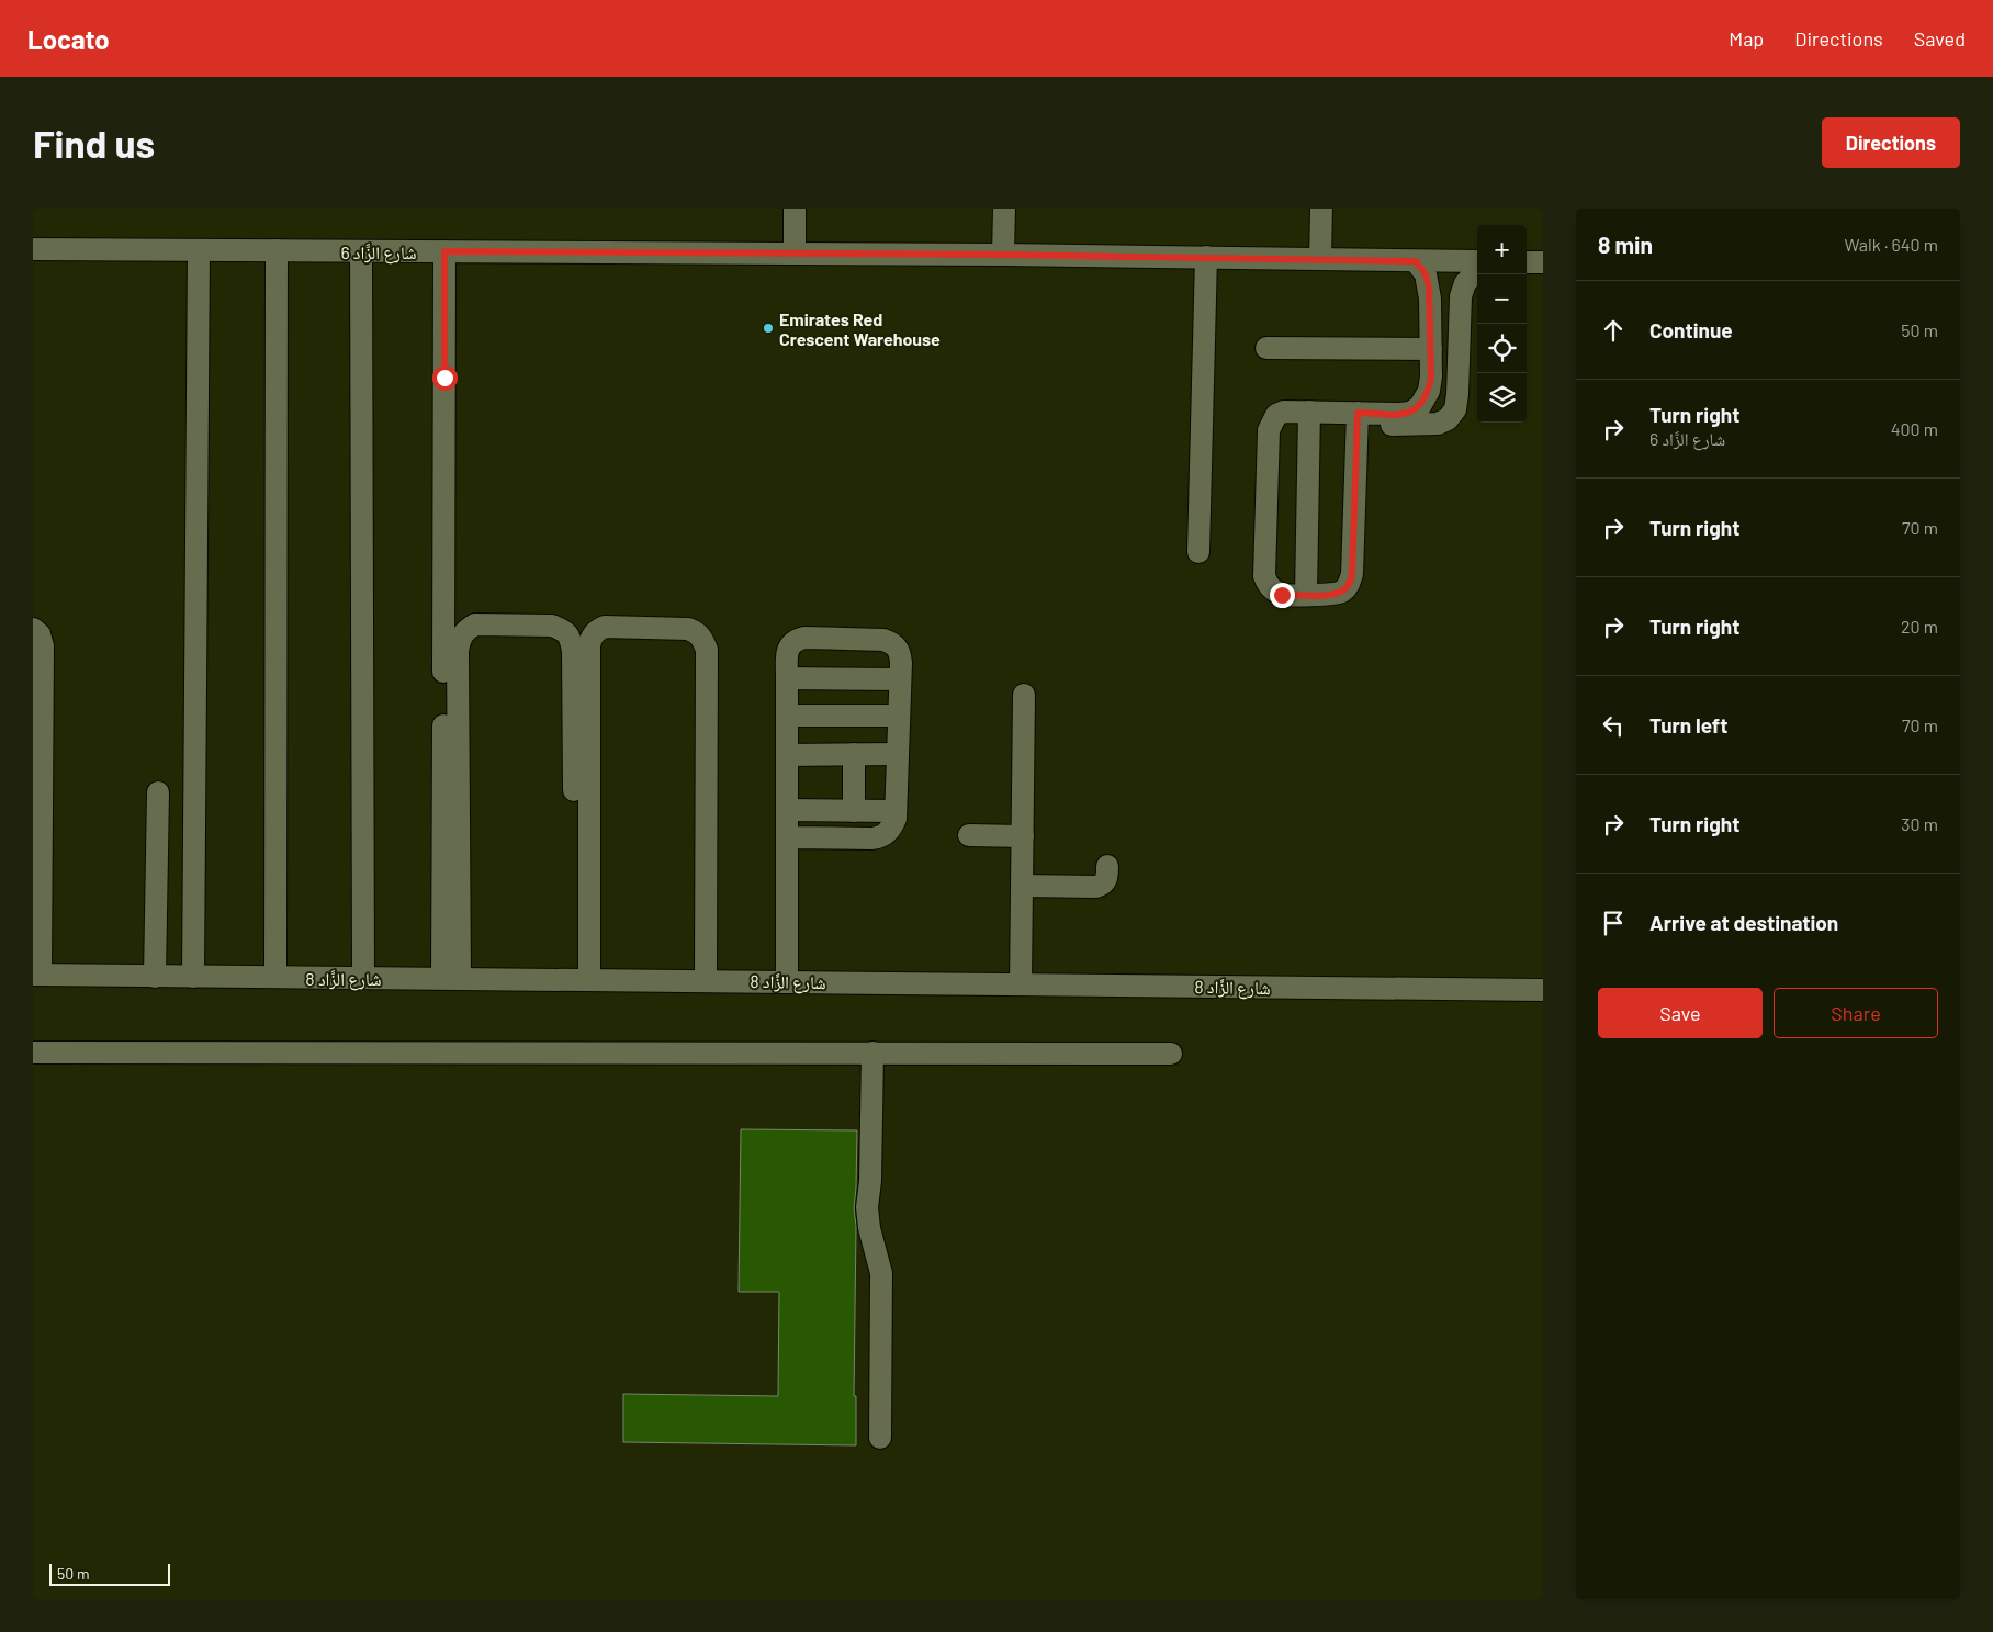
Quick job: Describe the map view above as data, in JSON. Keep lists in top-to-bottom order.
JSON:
{
  "streets": {
    "street": ["شارع الزَّاد 6", "شارع الزَّاد 8"]
  },
  "places": ["Emirates Red Crescent Warehouse"],
  "scale_bar": "50 m",
  "page": {
    "header": "Locato",
    "nav": ["Map", "Directions", "Saved"],
    "buttons": [
      "Directions",
      ["Save", "Share"]
    ],
    "title": "Find us",
    "heading": ["8 min", "Walk · 640 m"],
    "map_buttons": ["+", "−"],
    "list": [
      ["Continue", "50 m"],
      ["Turn right", "شارع الزَّاد 6", "400 m"],
      ["Turn right", "70 m"],
      ["Turn right", "20 m"],
      ["Turn left", "70 m"],
      ["Turn right", "30 m"],
      "Arrive at destination"
    ],
    "scale": "50 m"
  }
}
